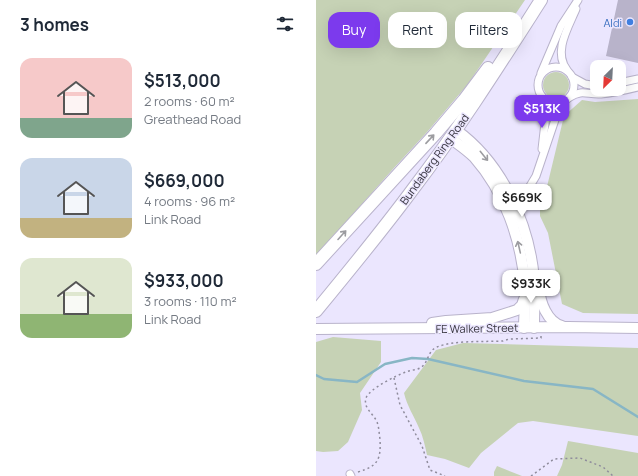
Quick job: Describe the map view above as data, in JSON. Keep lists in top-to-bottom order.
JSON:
{
  "streets": {
    "main road": ["Bundaberg Ring Road", "FE Walker Street"]
  },
  "places": ["Aldi"],
  "north": "bottom left",
  "page": {
    "heading": "3 homes",
    "chip": ["Buy", "Rent", "Filters"],
    "list": [
      {
        "name": "$513,000",
        "note": "2 rooms · 60 m² · Greathead Road"
      },
      {
        "name": "$669,000",
        "note": "4 rooms · 96 m² · Link Road"
      },
      {
        "name": "$933,000",
        "note": "3 rooms · 110 m² · Link Road"
      }
    ],
    "price": ["$513K", "$669K", "$933K"]
  }
}
